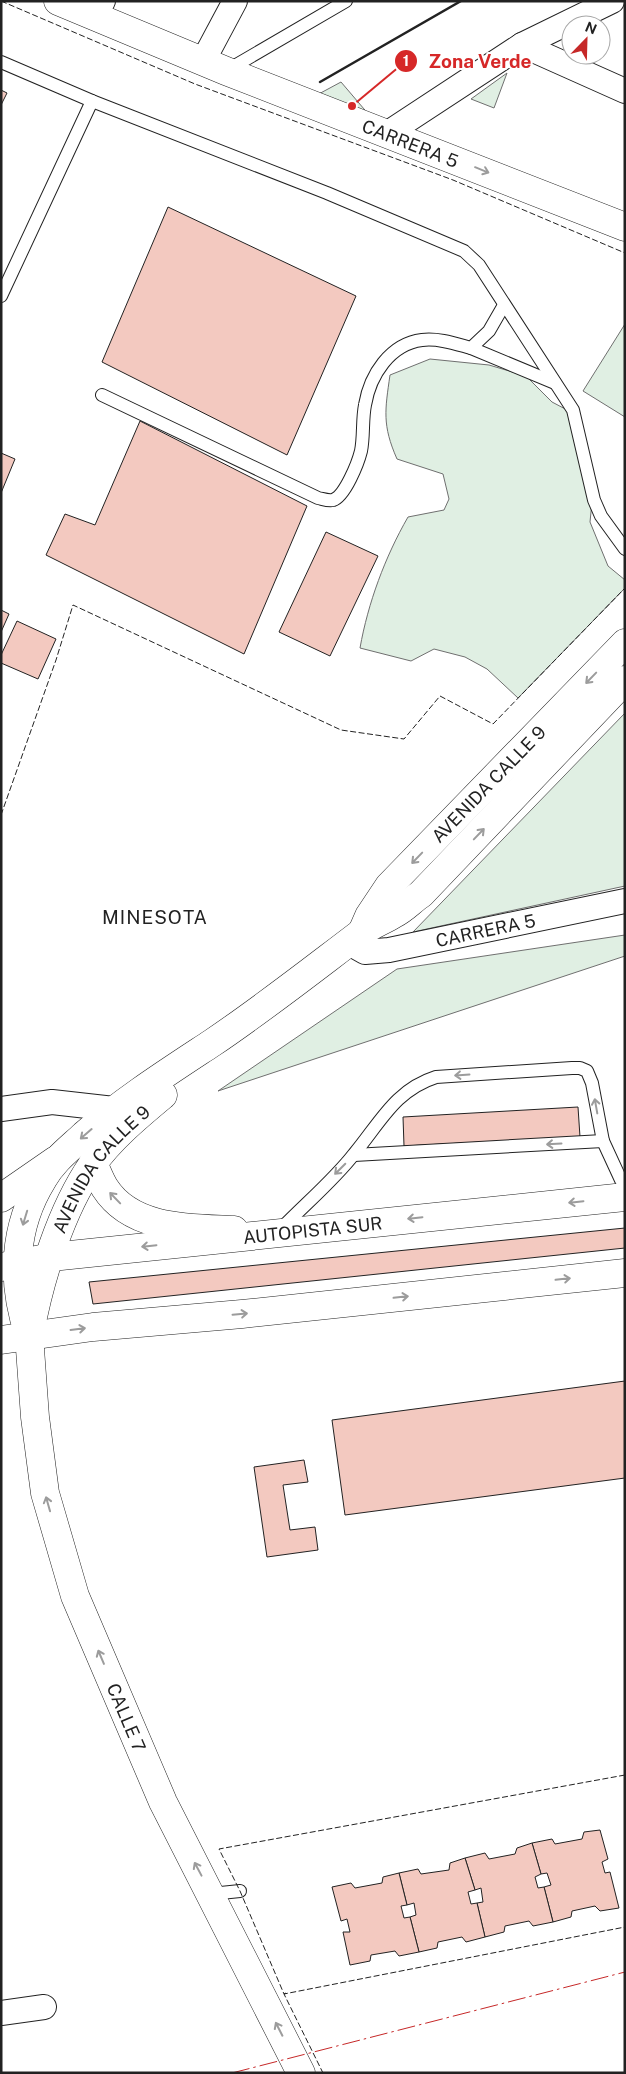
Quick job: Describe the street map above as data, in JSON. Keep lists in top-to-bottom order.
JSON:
{
  "streets": {
    "main road": [
      "CARRERA 5",
      "AVENIDA CALLE 9",
      "AUTOPISTA SUR",
      "CALLE 7"
    ]
  },
  "crossings": [
    ["CARRERA 5", "AVENIDA CALLE 9"],
    ["AVENIDA CALLE 9", "AUTOPISTA SUR"],
    ["AVENIDA CALLE 9", "CALLE 7"]
  ],
  "one_way": ["CALLE 7"],
  "districts": ["MINESOTA"],
  "places": ["Zona Verde"],
  "north": "top right"
}
